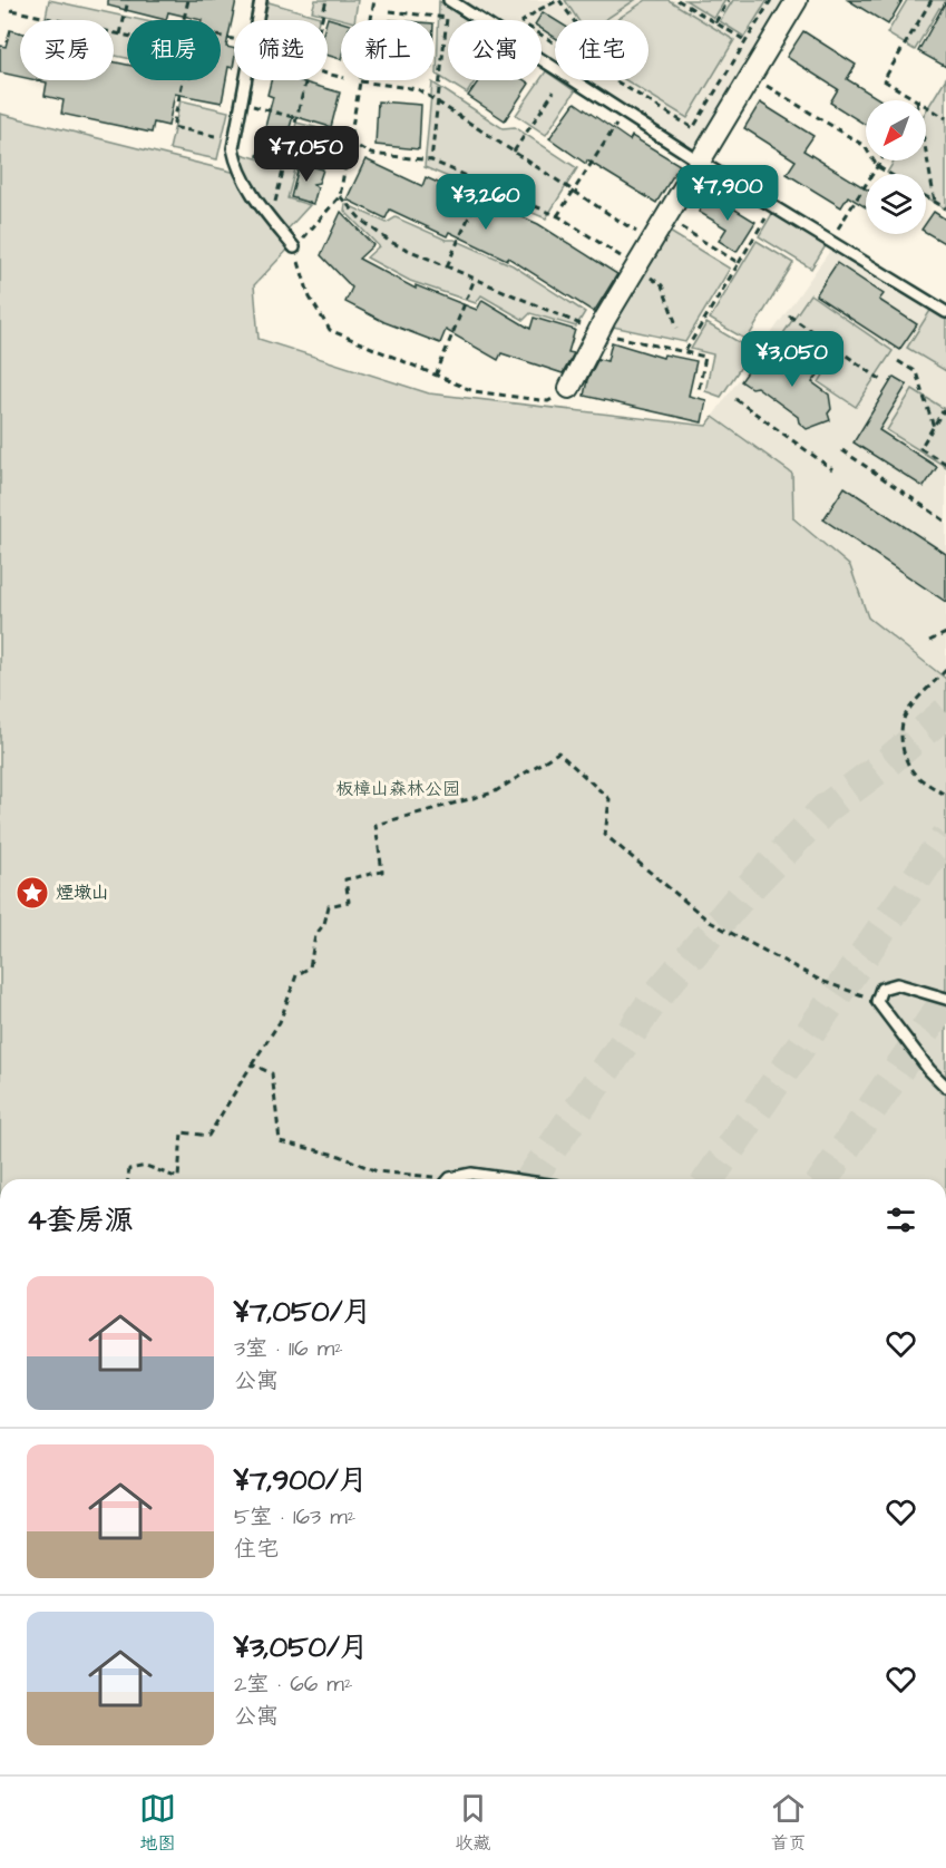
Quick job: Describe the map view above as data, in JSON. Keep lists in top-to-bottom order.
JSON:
{
  "parks": ["板樟山森林公园"],
  "places": {
    "place": ["煙墩山"]
  },
  "north": "bottom left",
  "page": {
    "chip": [
      "买房",
      "租房",
      "筛选",
      "新上",
      "公寓",
      "住宅"
    ],
    "price": [
      "¥7,050",
      "¥7,900",
      "¥3,260",
      "¥3,050"
    ],
    "heading": "4套房源",
    "list": [
      {
        "name": "¥7,050/月",
        "note": "3室 · 116 m² · 公寓"
      },
      {
        "name": "¥7,900/月",
        "note": "5室 · 163 m² · 住宅"
      },
      {
        "name": "¥3,050/月",
        "note": "2室 · 66 m² · 公寓"
      }
    ],
    "tabs": ["地图", "收藏", "首页"]
  }
}
